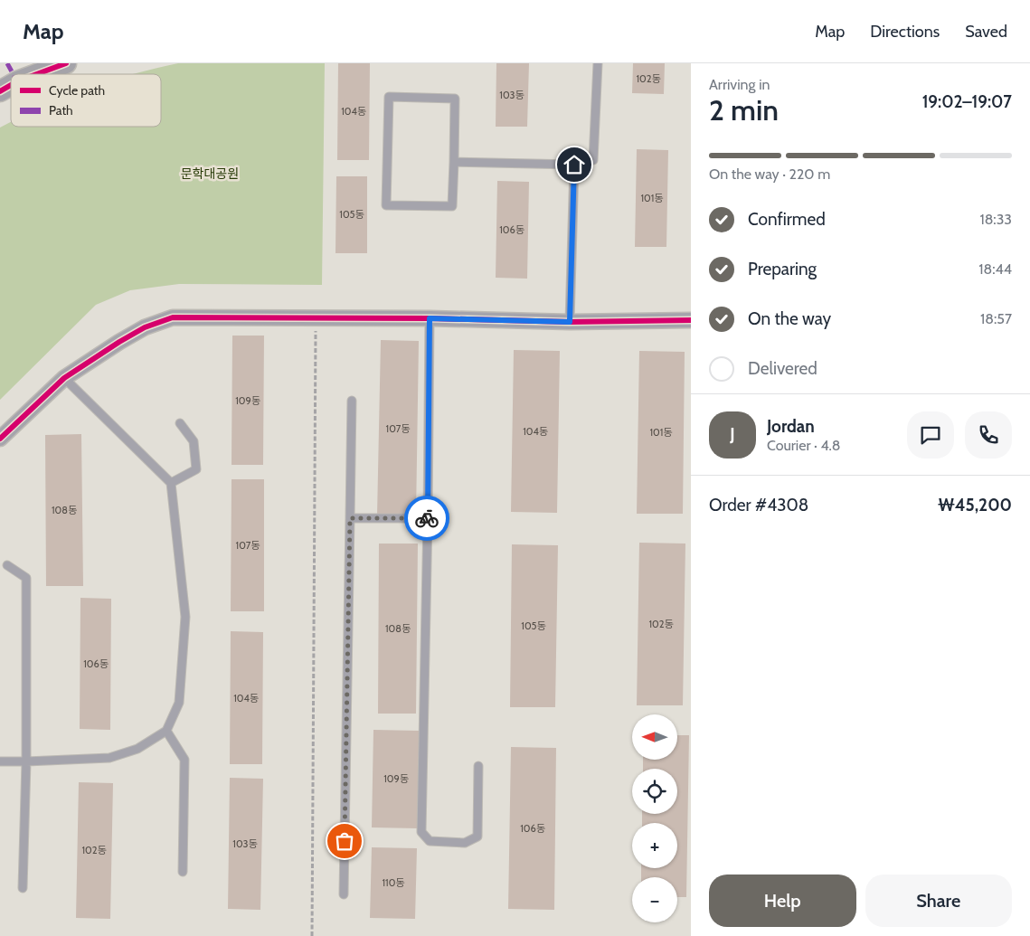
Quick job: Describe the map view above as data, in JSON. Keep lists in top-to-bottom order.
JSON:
{
  "parks": ["문학대공원"],
  "house_numbers": [
    "102동",
    "103동",
    "104동",
    "101동",
    "105동",
    "106동",
    "109동",
    "107동",
    "104동",
    "101동",
    "108동",
    "107동",
    "102동",
    "105동",
    "108동",
    "106동",
    "104동",
    "109동",
    "106동",
    "103동",
    "102동",
    "110동"
  ],
  "legend": ["Cycle path", "Path"],
  "north": "left",
  "page": {
    "header": "Map",
    "nav": ["Map", "Directions", "Saved"],
    "heading": ["2 min", "Arriving in", "19:02–19:07"],
    "panel": [
      "Jordan",
      "Courier · 4.8",
      "Order #4308",
      "₩45,200"
    ],
    "bar": "On the way · 220 m",
    "list": [
      ["Confirmed", "18:33"],
      ["Preparing", "18:44"],
      ["On the way", "18:57"],
      "Delivered"
    ],
    "round": "J",
    "map_buttons": ["+", "−"],
    "buttons": ["Help", "Share"]
  }
}
